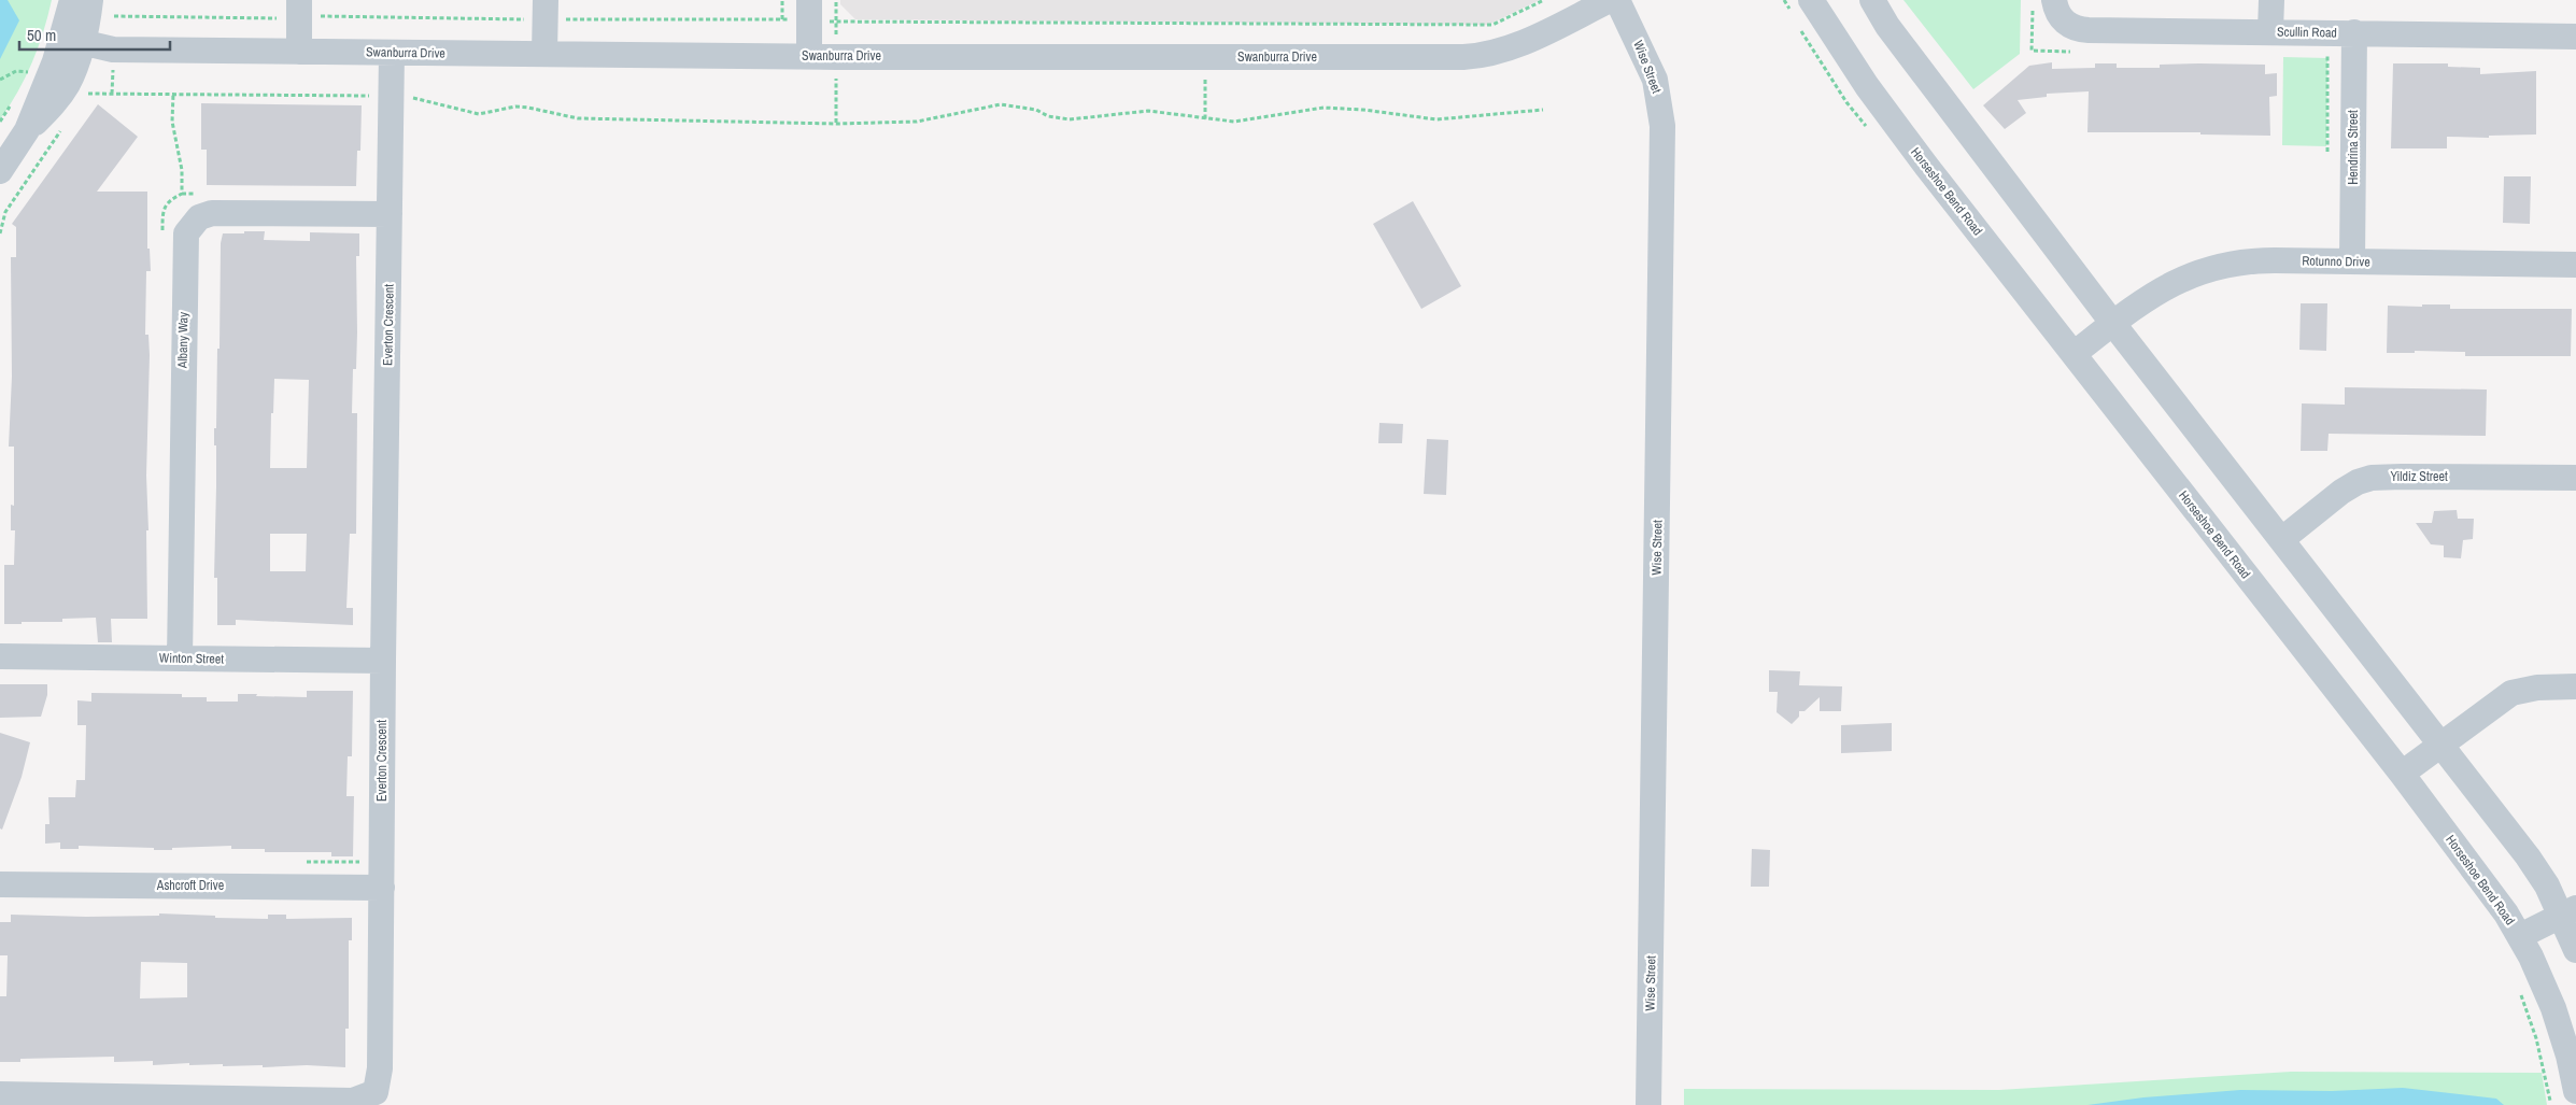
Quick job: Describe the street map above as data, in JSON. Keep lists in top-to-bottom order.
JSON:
{
  "streets": {
    "street": [
      "Scullin Road",
      "Swanburra Drive",
      "Wise Street",
      "Hendrina Street",
      "Horseshoe Bend Road",
      "Rotunno Drive",
      "Everton Crescent",
      "Albany Way",
      "Yildiz Street",
      "Winton Street",
      "Ashcroft Drive"
    ]
  },
  "crossings": [
    ["Scullin Road", "Hendrina Street"],
    ["Swanburra Drive", "Everton Crescent"],
    ["Hendrina Street", "Rotunno Drive"],
    ["Horseshoe Bend Road", "Rotunno Drive"],
    ["Everton Crescent", "Albany Way"],
    ["Everton Crescent", "Winton Street"],
    ["Everton Crescent", "Ashcroft Drive"],
    ["Albany Way", "Winton Street"]
  ],
  "scale_bar": "50 m"
}
